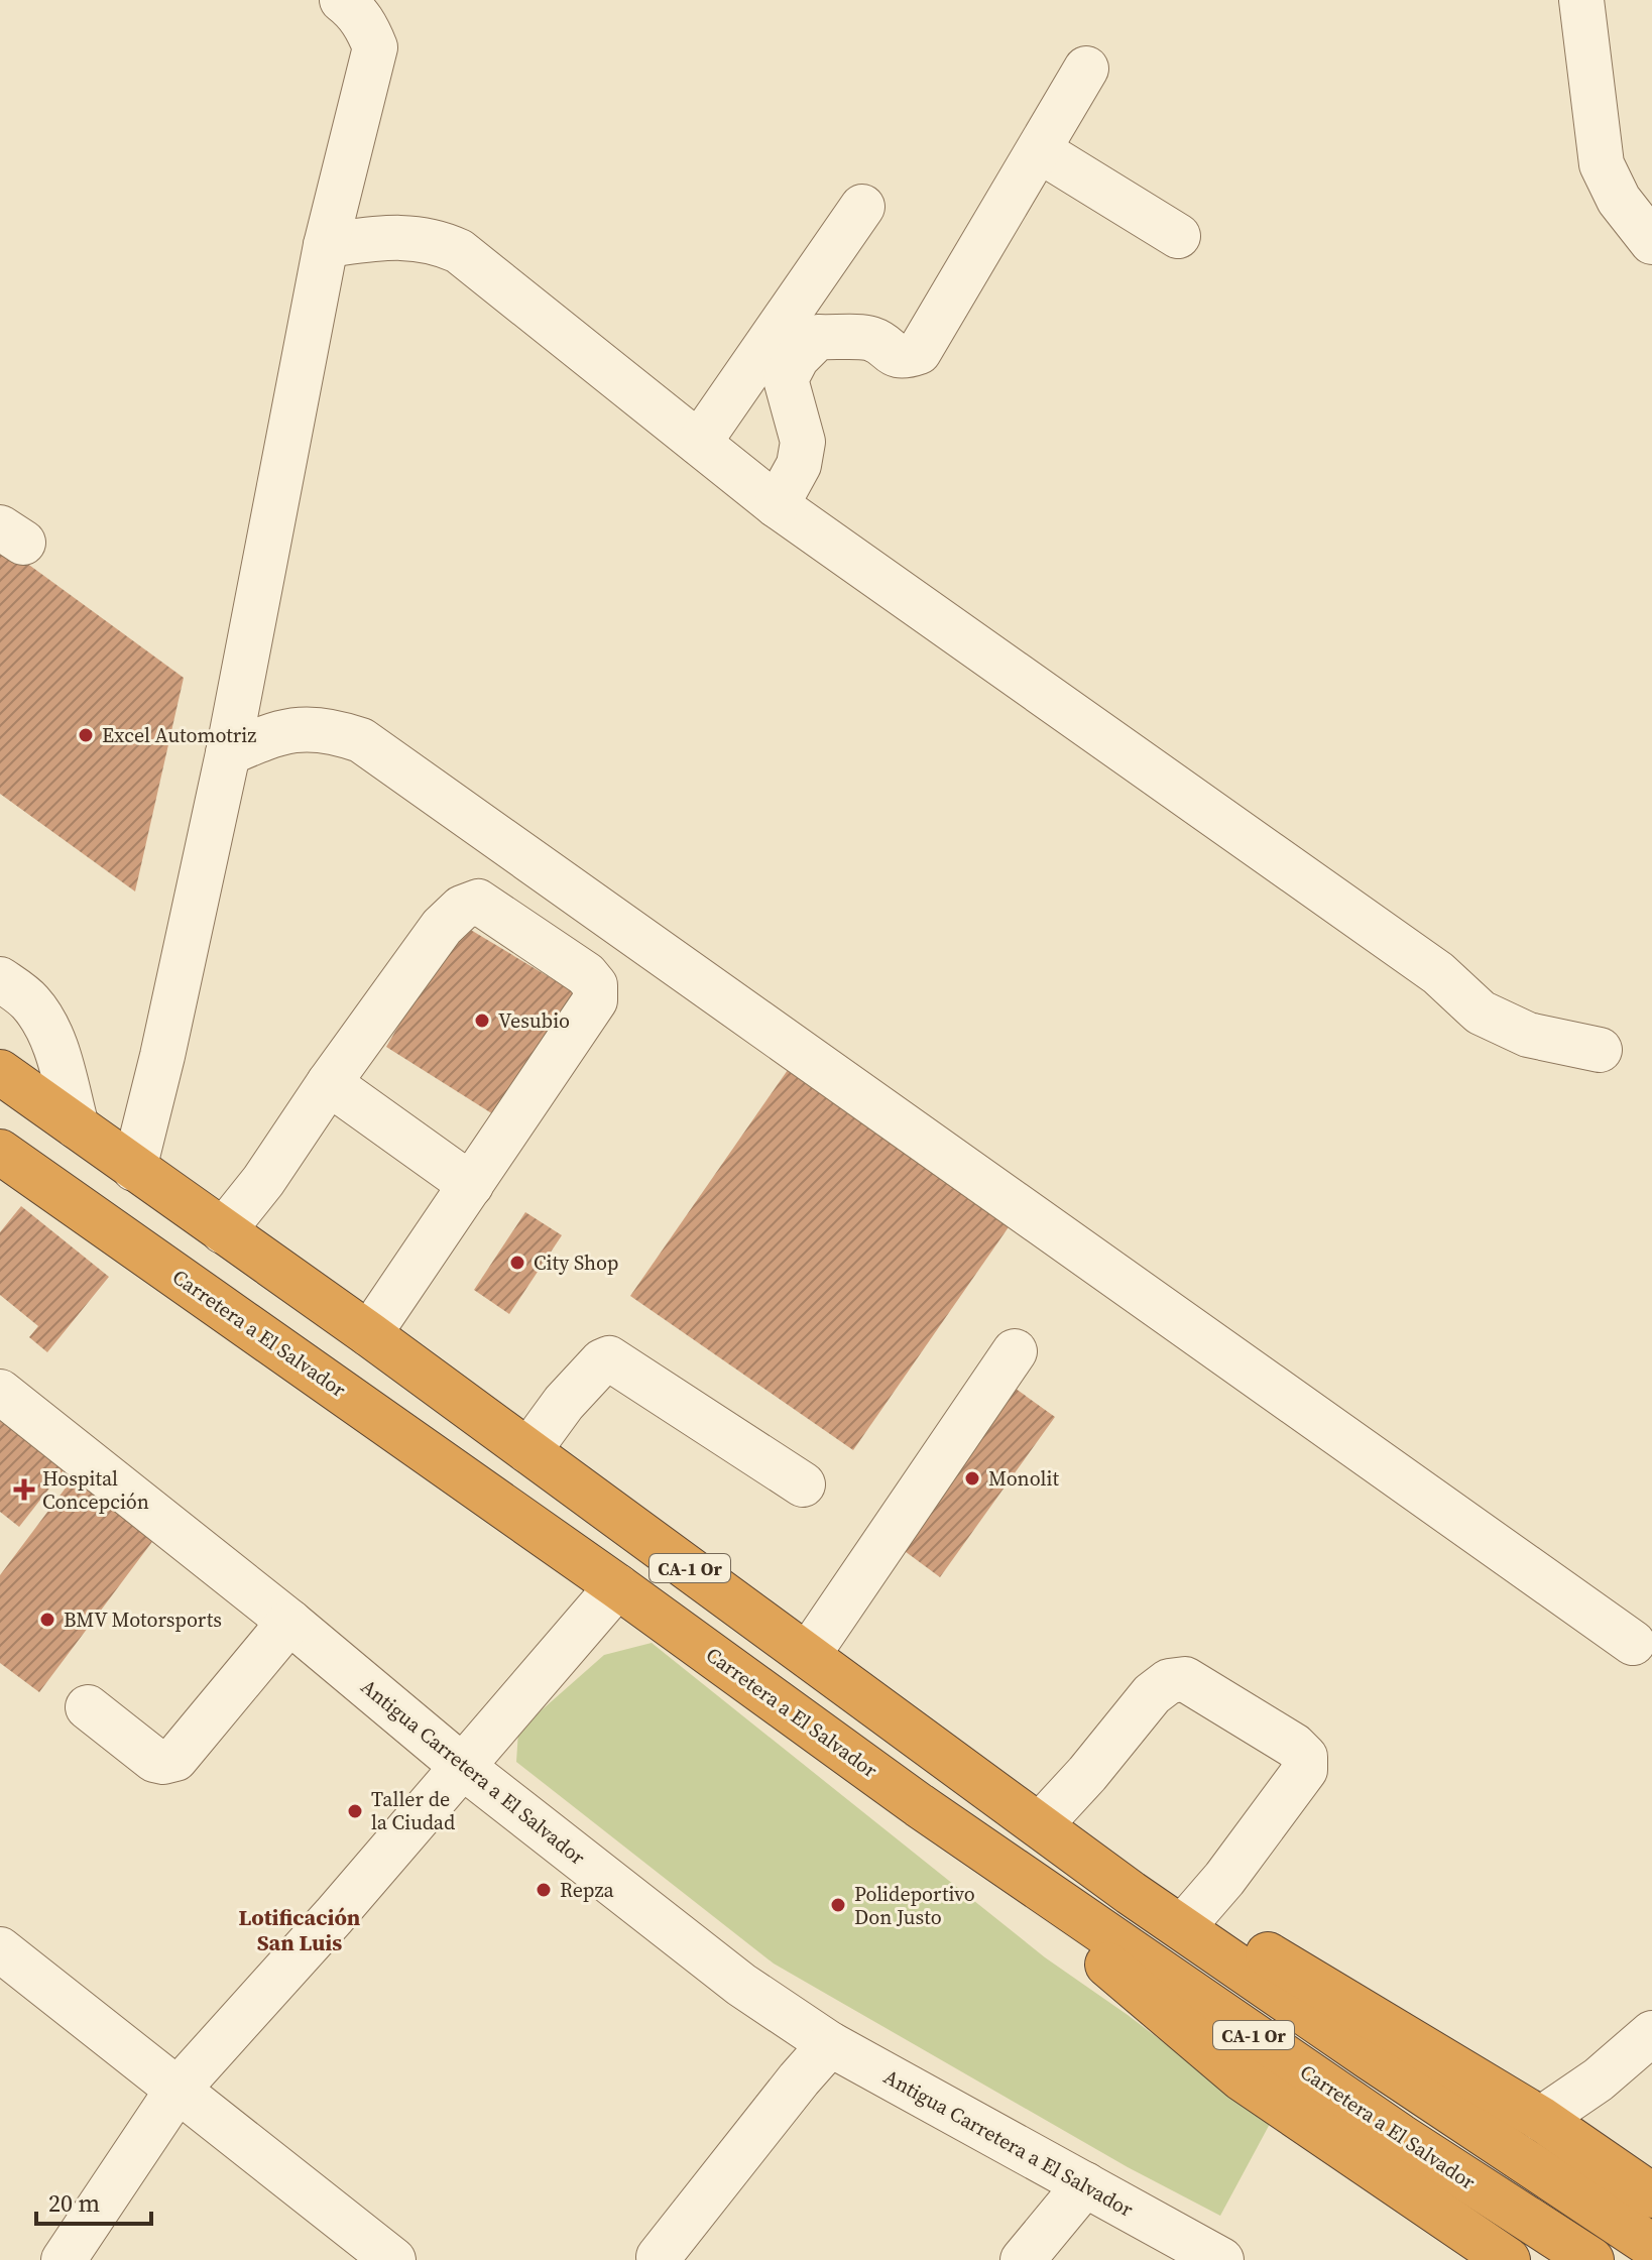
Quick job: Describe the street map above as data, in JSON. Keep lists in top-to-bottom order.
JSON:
{
  "streets": {
    "highway": ["Carretera a El Salvador", "CA-1 Or"],
    "street": ["Antigua Carretera a El Salvador"]
  },
  "districts": ["Lotificación San Luis"],
  "places": {
    "other": [
      "Excel Automotriz",
      "Vesubio",
      "City Shop",
      "Monolit",
      "BMV Motorsports",
      "Taller de la Ciudad",
      "Repza",
      "Polideportivo Don Justo"
    ],
    "health": ["Hospital Concepción"]
  },
  "scale_bar": "20 m"
}
